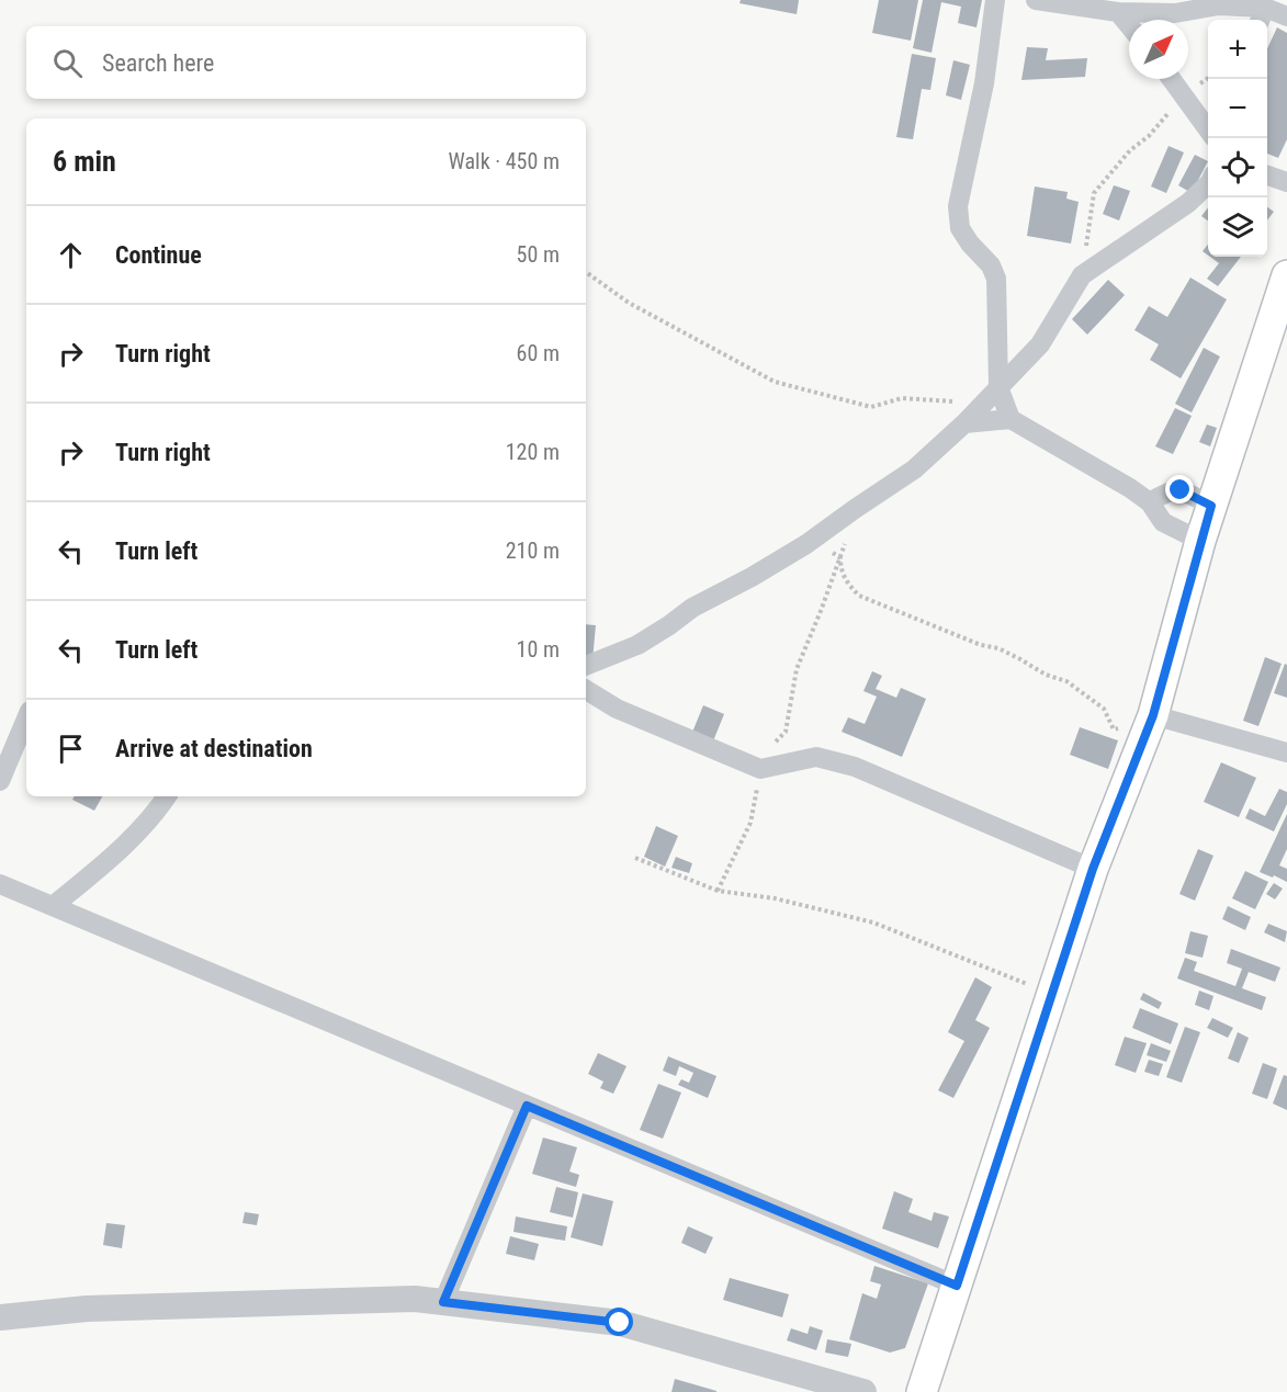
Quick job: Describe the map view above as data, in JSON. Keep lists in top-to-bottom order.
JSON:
{
  "north": "top right",
  "page": {
    "map_buttons": ["+", "−"],
    "search": "Search here",
    "heading": ["6 min", "Walk · 450 m"],
    "list": [
      ["Continue", "50 m"],
      ["Turn right", "60 m"],
      ["Turn right", "120 m"],
      ["Turn left", "210 m"],
      ["Turn left", "10 m"],
      "Arrive at destination"
    ]
  }
}
